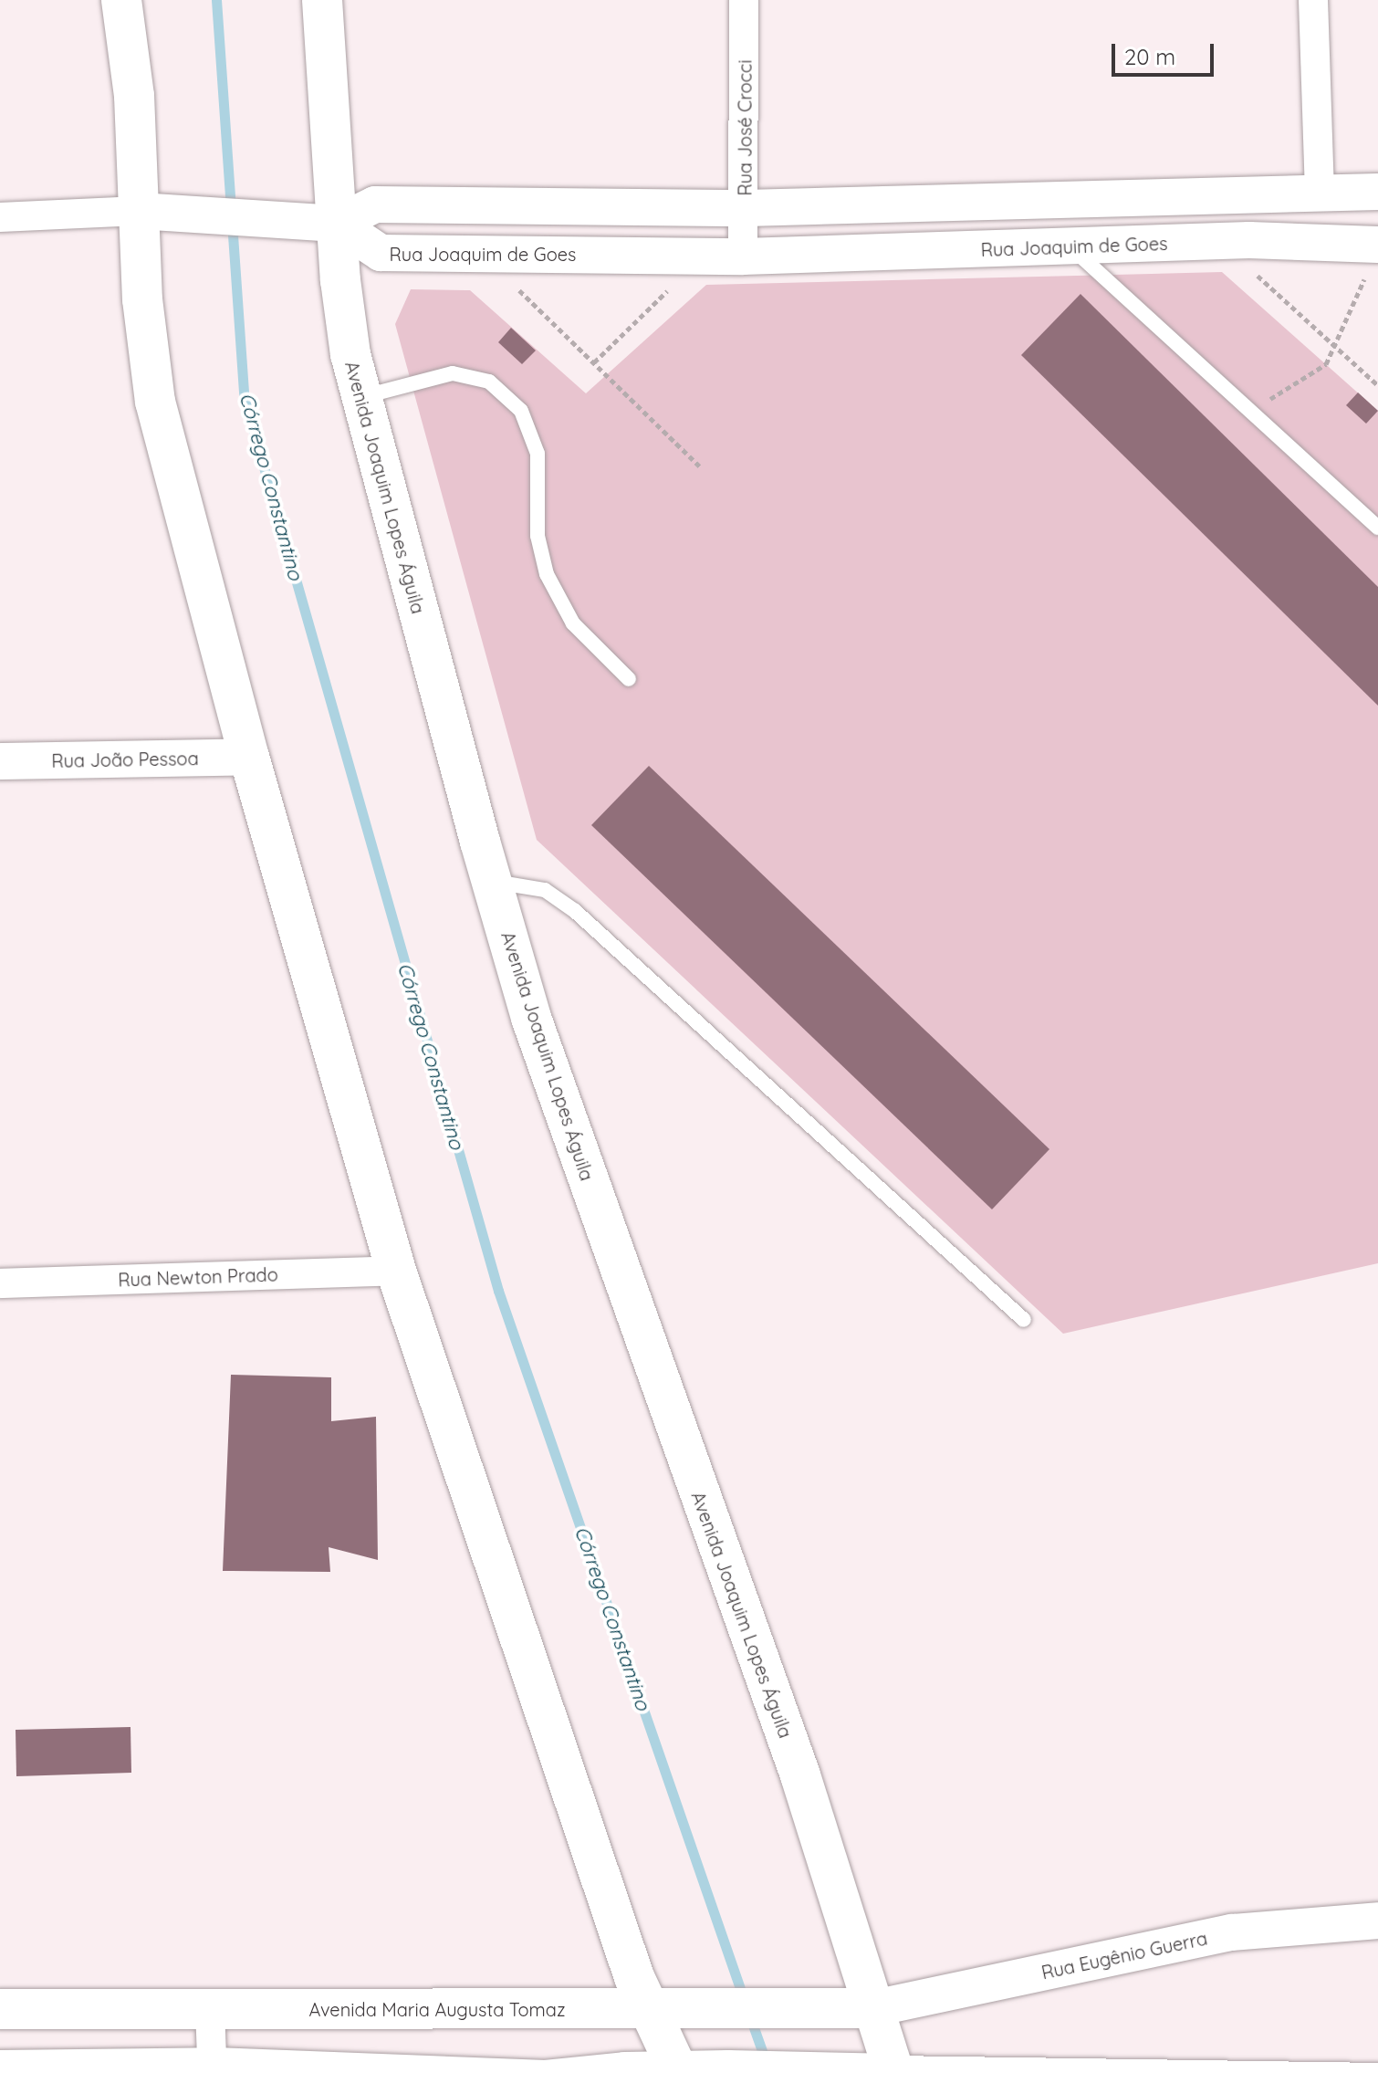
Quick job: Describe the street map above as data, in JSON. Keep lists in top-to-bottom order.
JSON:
{
  "streets": {
    "main road": ["Avenida Joaquim Lopes Águila", "Avenida Maria Augusta Tomaz"],
    "street": [
      "Rua José Crocci",
      "Rua Joaquim de Goes",
      "Rua João Pessoa",
      "Rua Newton Prado",
      "Rua Eugênio Guerra"
    ]
  },
  "crossings": [
    ["Rua José Crocci", "Rua Joaquim de Goes"],
    ["Rua Joaquim de Goes", "Avenida Joaquim Lopes Águila"],
    ["Avenida Joaquim Lopes Águila", "Rua Eugênio Guerra"],
    ["Avenida Joaquim Lopes Águila", "Avenida Maria Augusta Tomaz"],
    ["Rua Eugênio Guerra", "Avenida Maria Augusta Tomaz"]
  ],
  "water": ["Córrego Constantino"],
  "scale_bar": "20 m"
}
